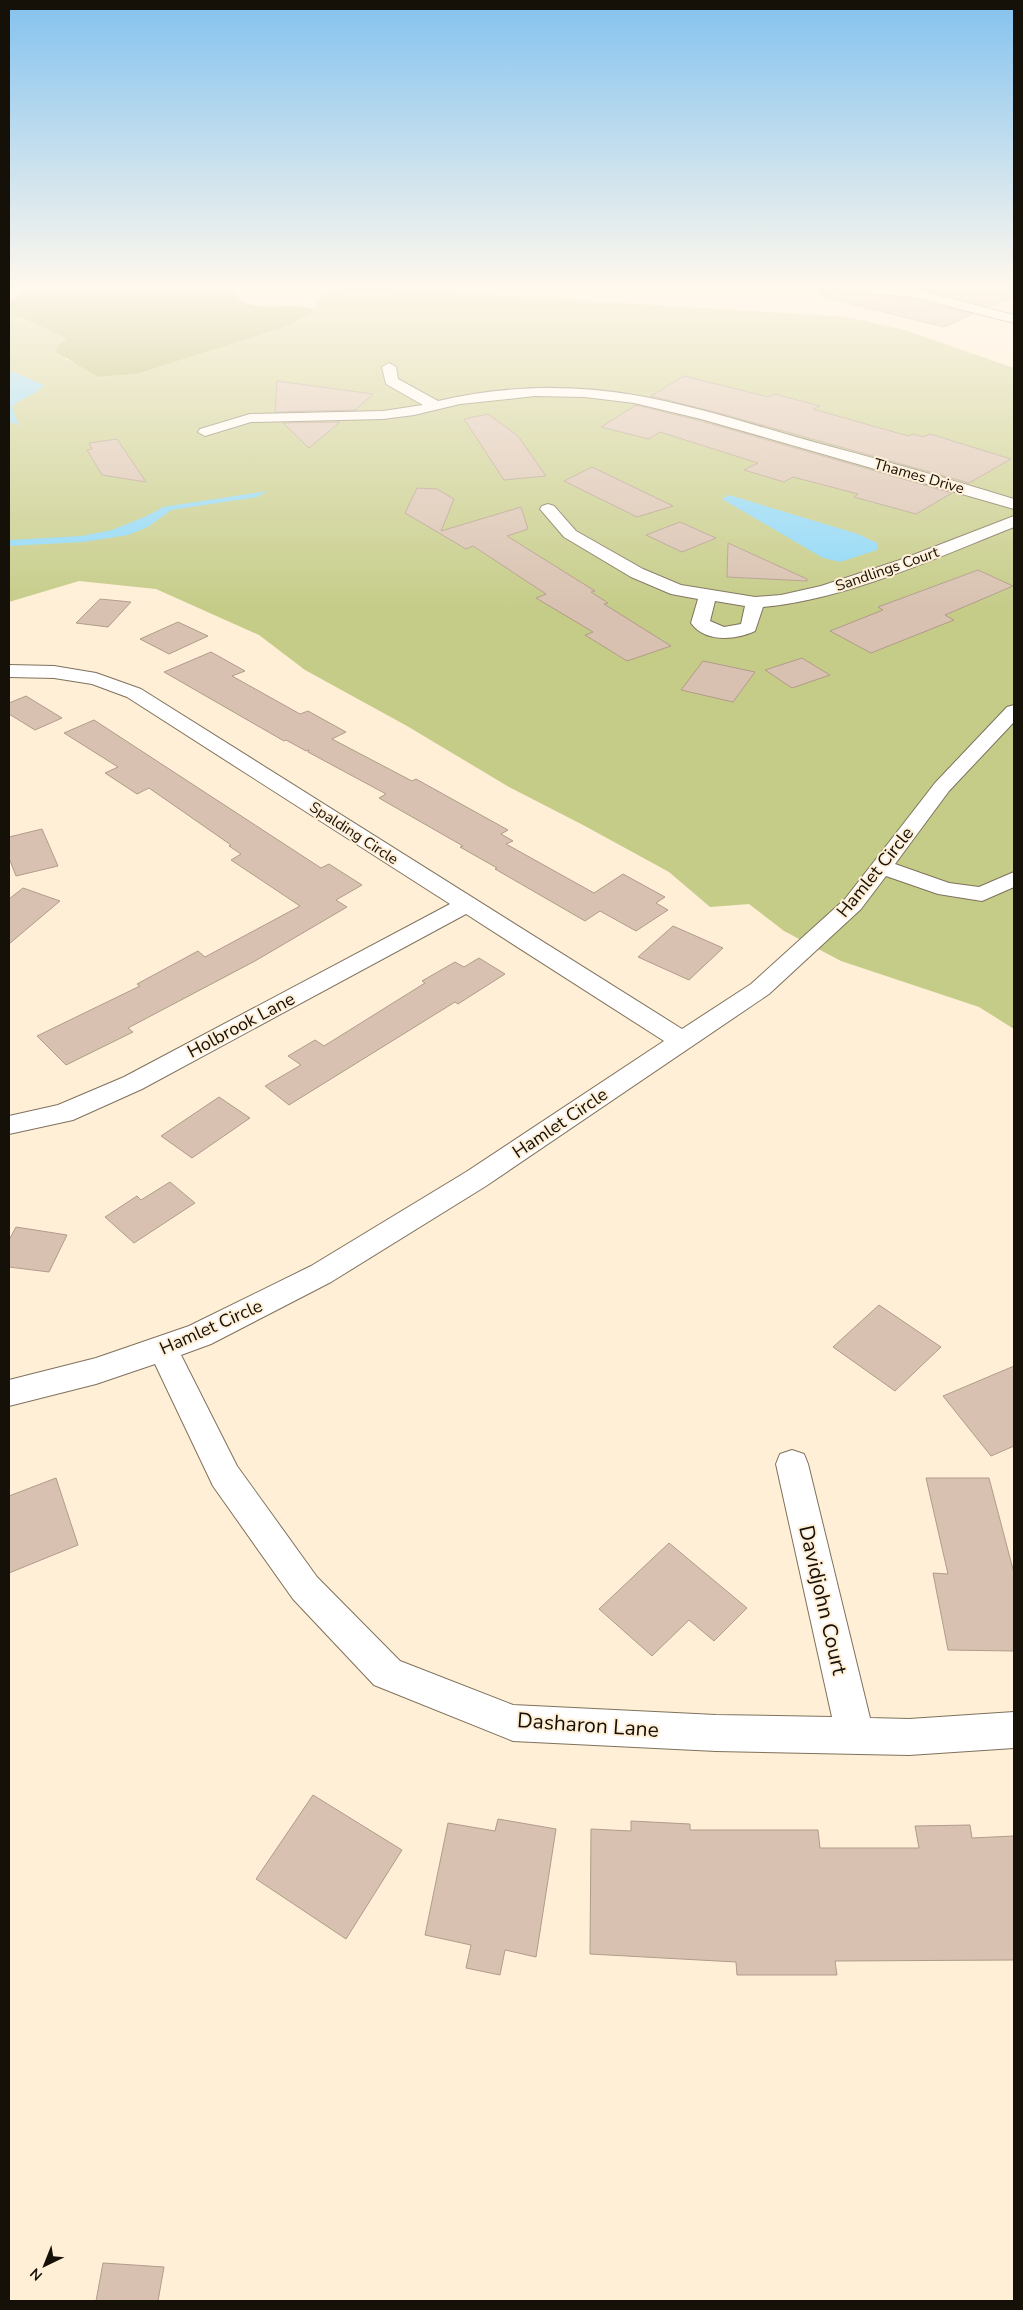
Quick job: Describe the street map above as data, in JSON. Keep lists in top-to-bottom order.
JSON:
{
  "streets": {
    "street": [
      "Thames Drive",
      "Sandlings Court",
      "Spalding Circle",
      "Hamlet Circle",
      "Holbrook Lane",
      "Davidjohn Court",
      "Dasharon Lane"
    ]
  },
  "crossings": [
    ["Spalding Circle", "Hamlet Circle"],
    ["Spalding Circle", "Holbrook Lane"],
    ["Hamlet Circle", "Dasharon Lane"],
    ["Davidjohn Court", "Dasharon Lane"]
  ],
  "north": "bottom left"
}
